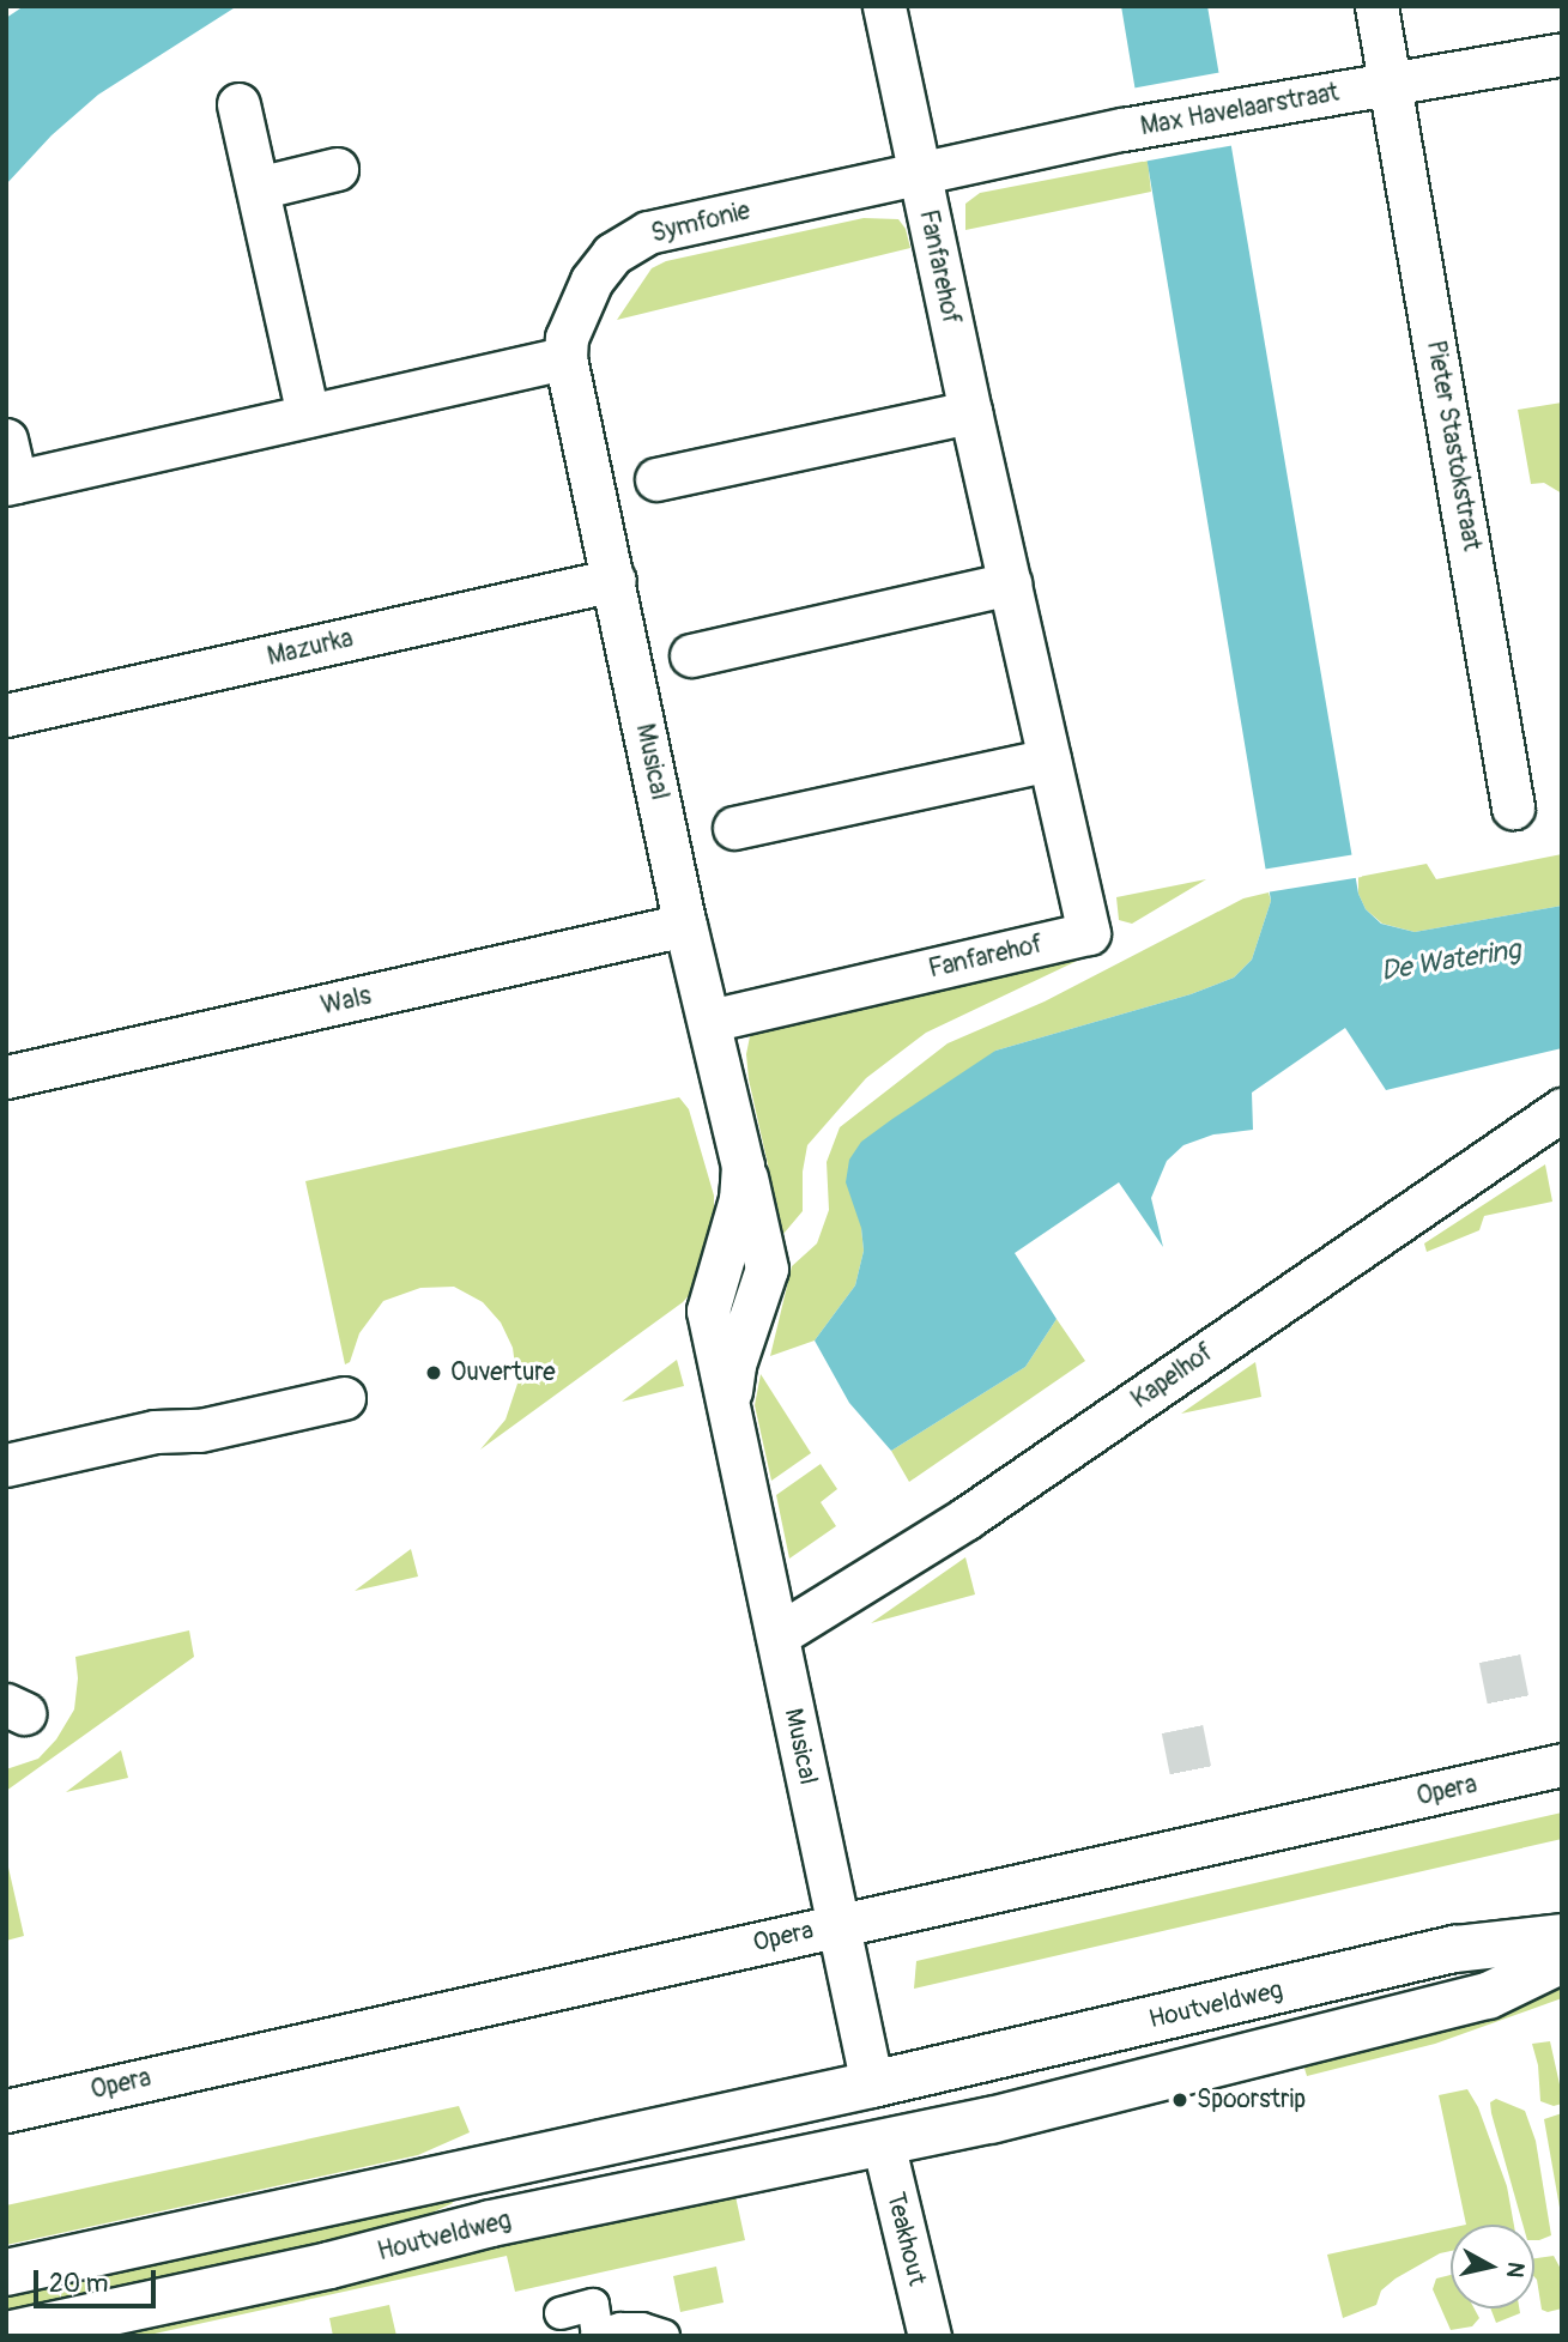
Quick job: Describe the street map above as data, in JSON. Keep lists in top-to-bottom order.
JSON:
{
  "streets": {
    "street": [
      "Max Havelaarstraat",
      "Symfonie",
      "Fanfarehof",
      "Pieter Stastokstraat",
      "Mazurka",
      "Musical",
      "Wals",
      "Kapelhof",
      "Opera",
      "Houtveldweg",
      "Teakhout"
    ]
  },
  "crossings": [
    ["Max Havelaarstraat", "Symfonie"],
    ["Max Havelaarstraat", "Fanfarehof"],
    ["Max Havelaarstraat", "Pieter Stastokstraat"],
    ["Symfonie", "Fanfarehof"],
    ["Symfonie", "Musical"],
    ["Fanfarehof", "Musical"],
    ["Mazurka", "Musical"],
    ["Musical", "Wals"],
    ["Musical", "Kapelhof"],
    ["Musical", "Opera"],
    ["Musical", "Houtveldweg"],
    ["Houtveldweg", "Teakhout"]
  ],
  "water": ["De Watering"],
  "places": ["Ouverture", "Spoorstrip"],
  "scale_bar": "20 m",
  "north": "right"
}
